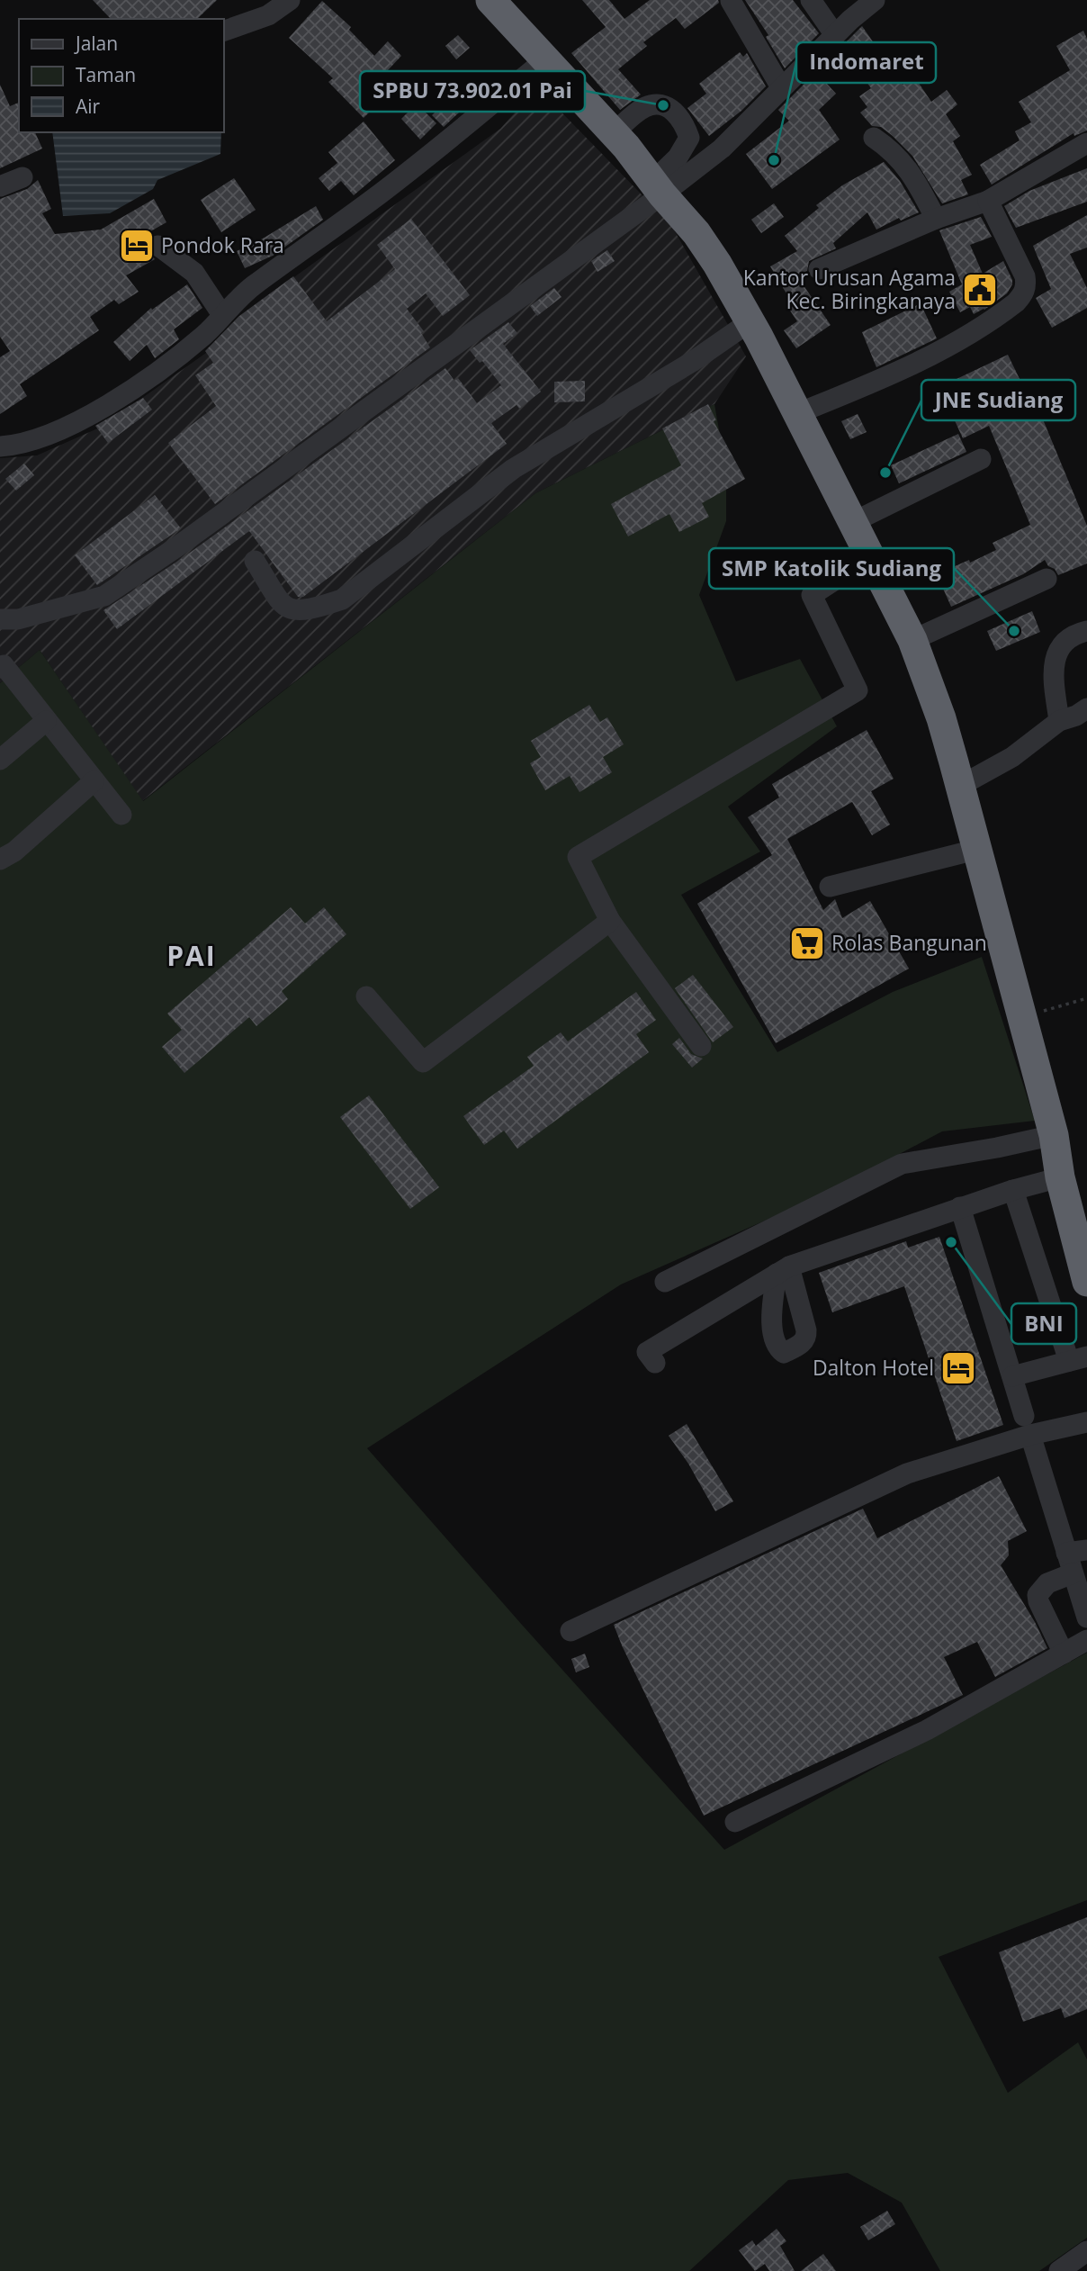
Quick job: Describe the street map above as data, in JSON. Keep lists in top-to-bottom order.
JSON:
{
  "districts": ["PAI"],
  "places": {
    "other": [
      "SPBU 73.902.01 Pai",
      "Indomaret",
      "JNE Sudiang",
      "SMP Katolik Sudiang",
      "BNI"
    ],
    "hotel": ["Pondok Rara", "Dalton Hotel"],
    "public building": ["Kantor Urusan Agama Kec. Biringkanaya"],
    "supermarket": ["Rolas Bangunan"]
  },
  "legend": ["Jalan", "Taman", "Air"]
}
